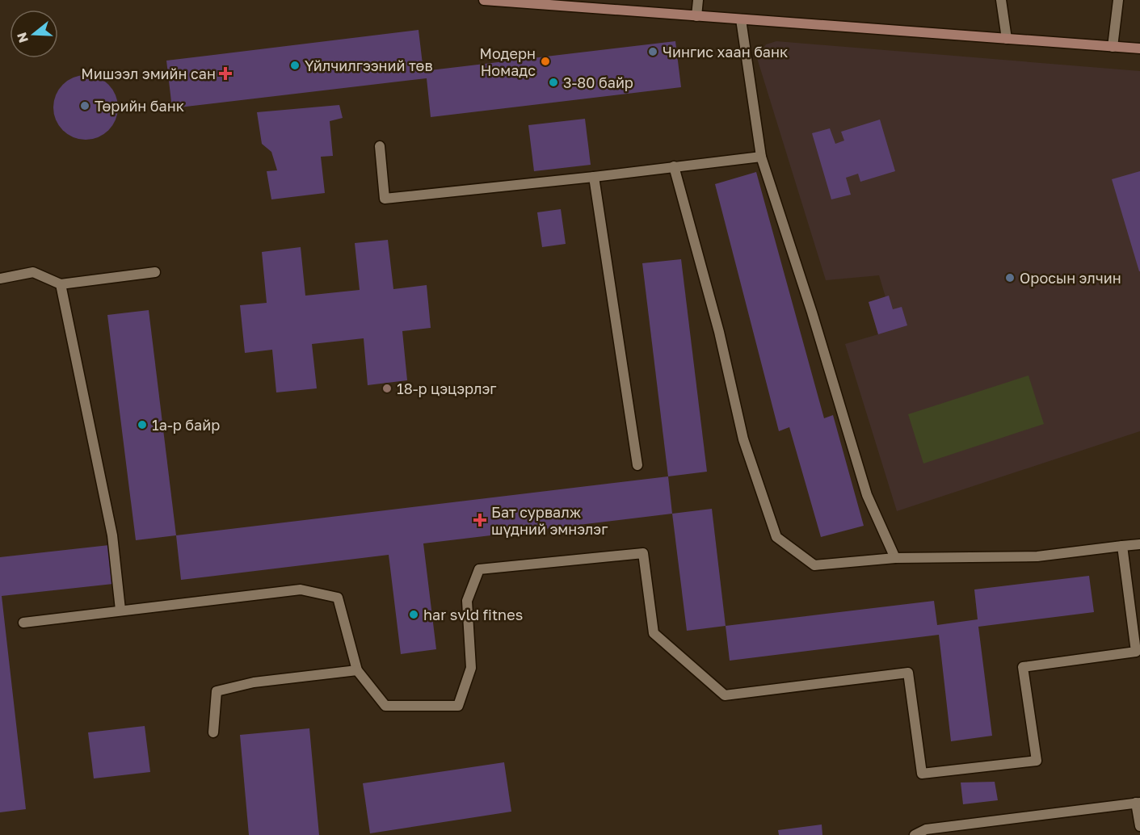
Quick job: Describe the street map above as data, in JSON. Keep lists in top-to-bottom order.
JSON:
{
  "places": {
    "other": [
      "Чингис хаан банк",
      "Модерн Номадс",
      "Үйлчилгээний төв",
      "3-80 байр",
      "Төрийн банк",
      "Оросын элчин",
      "18-р цэцэрлэг",
      "1а-р байр",
      "har svld fitnes"
    ],
    "health": ["Мишээл эмийн сан", "Бат сурвалж шүдний эмнэлэг"]
  },
  "north": "left"
}
